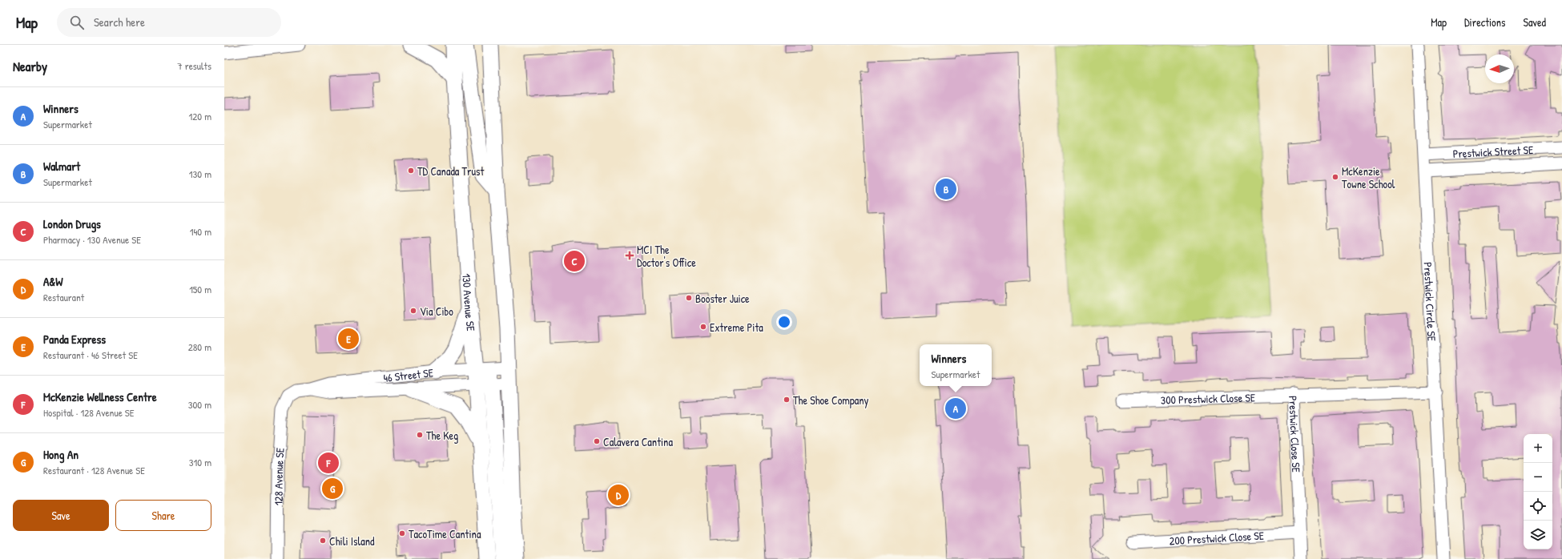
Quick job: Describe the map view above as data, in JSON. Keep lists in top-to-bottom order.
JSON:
{
  "streets": {
    "main road": ["130 Avenue SE"],
    "street": [
      "Prestwick Street SE",
      "Prestwick Circle SE",
      "46 Street SE",
      "300 Prestwick Close SE",
      "Prestwick Close SE",
      "128 Avenue SE",
      "200 Prestwick Close SE"
    ]
  },
  "crossings": [
    ["Prestwick Street SE", "Prestwick Circle SE"],
    ["130 Avenue SE", "46 Street SE"],
    ["Prestwick Circle SE", "Prestwick Close SE"],
    ["46 Street SE", "128 Avenue SE"],
    ["300 Prestwick Close SE", "Prestwick Close SE"],
    ["Prestwick Close SE", "200 Prestwick Close SE"]
  ],
  "places": {
    "other": [
      "TD Canada Trust",
      "McKenzie Towne School",
      "Booster Juice",
      "Via Cibo",
      "Extreme Pita",
      "The Shoe Company",
      "The Keg",
      "Calavera Cantina",
      "TacoTime Cantina",
      "Chili Island"
    ],
    "health": ["MCI The Doctor's Office"]
  },
  "north": "left",
  "page": {
    "header": "Map",
    "search": "Search here",
    "nav": ["Map", "Directions", "Saved"],
    "heading": ["Nearby", "7 results"],
    "list": [
      {
        "mark": "A",
        "name": "Winners",
        "note": "Supermarket",
        "value": "120 m"
      },
      {
        "mark": "B",
        "name": "Walmart",
        "note": "Supermarket",
        "value": "130 m"
      },
      {
        "mark": "C",
        "name": "London Drugs",
        "note": "Pharmacy · 130 Avenue SE",
        "value": "140 m"
      },
      {
        "mark": "D",
        "name": "A&W",
        "note": "Restaurant",
        "value": "150 m"
      },
      {
        "mark": "E",
        "name": "Panda Express",
        "note": "Restaurant · 46 Street SE",
        "value": "280 m"
      },
      {
        "mark": "F",
        "name": "McKenzie Wellness Centre",
        "note": "Hospital · 128 Avenue SE",
        "value": "300 m"
      },
      {
        "mark": "G",
        "name": "Hong An",
        "note": "Restaurant · 128 Avenue SE",
        "value": "310 m"
      }
    ],
    "pins": [
      "B",
      "C",
      "E",
      "A",
      "F",
      "G",
      "D"
    ],
    "popup": ["Winners", "Supermarket"],
    "map_buttons": ["+", "−"],
    "buttons": ["Save", "Share"]
  }
}
